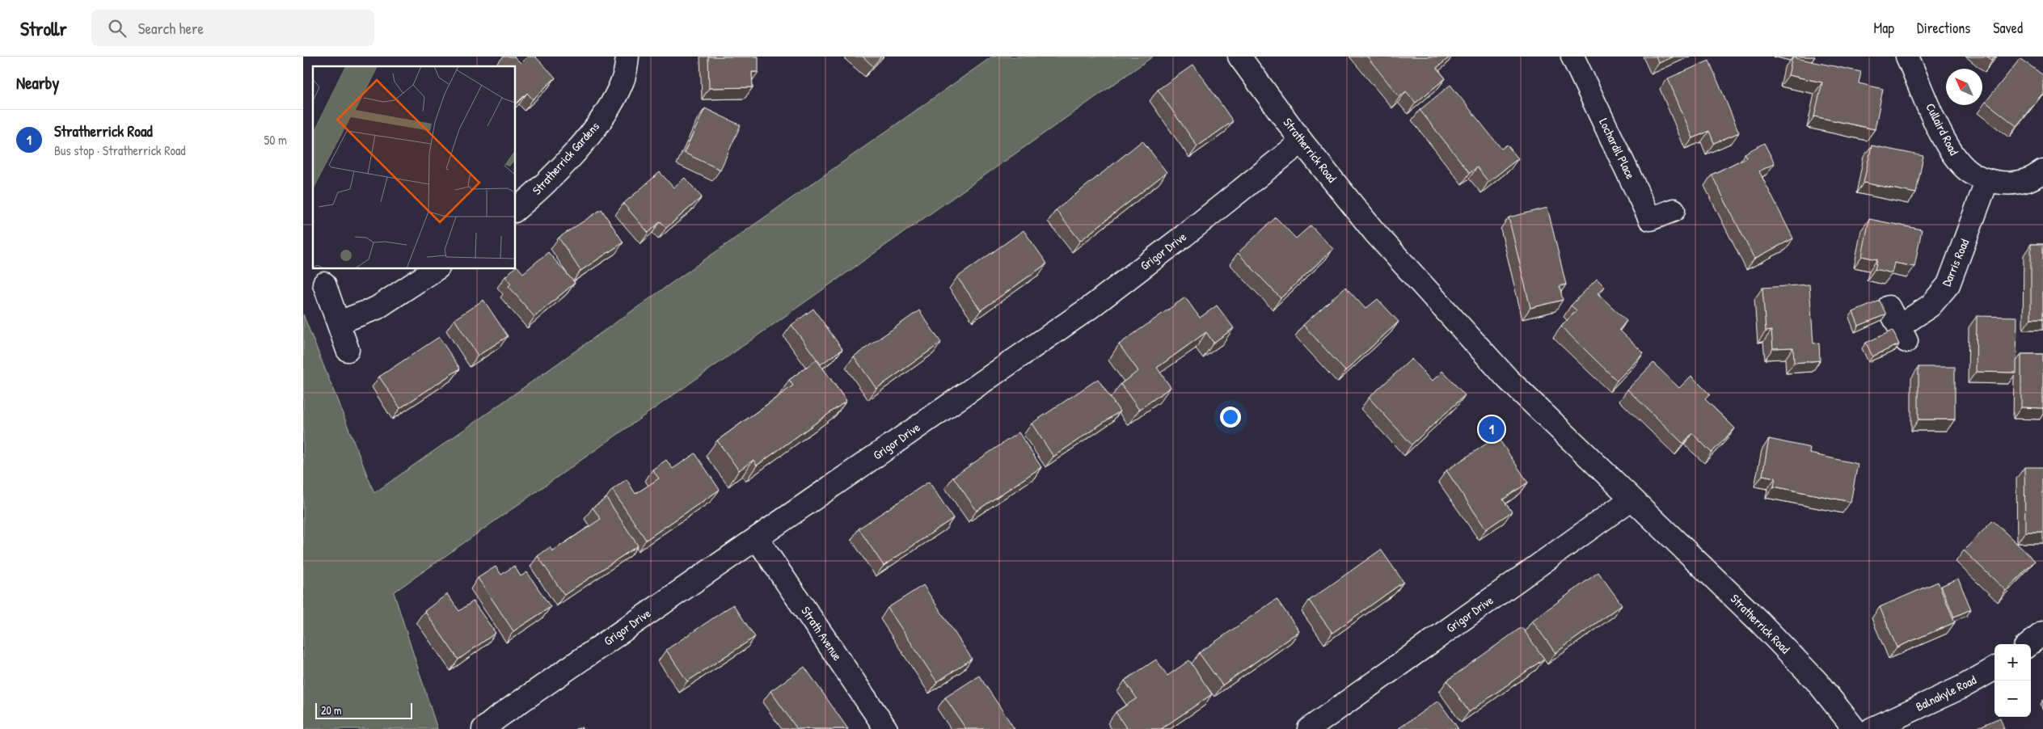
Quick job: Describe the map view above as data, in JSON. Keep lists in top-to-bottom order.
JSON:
{
  "streets": {
    "street": [
      "Cullaird Road",
      "Lochardil Place",
      "Stratherrick Road",
      "Stratherrick Gardens",
      "Grigor Drive",
      "Darris Road",
      "Strath Avenue",
      "Balnakyle Road"
    ]
  },
  "crossings": [
    ["Cullaird Road", "Darris Road"],
    ["Stratherrick Road", "Grigor Drive"],
    ["Grigor Drive", "Strath Avenue"]
  ],
  "scale_bar": "20 m",
  "north": "top left",
  "page": {
    "header": "Strollr",
    "search": "Search here",
    "nav": ["Map", "Directions", "Saved"],
    "heading": "Nearby",
    "list": [
      {
        "mark": "1",
        "name": "Stratherrick Road",
        "note": "Bus stop · Stratherrick Road",
        "value": "50 m"
      }
    ],
    "pins": "1",
    "map_buttons": ["+", "−"],
    "scale": "20 m"
  }
}
